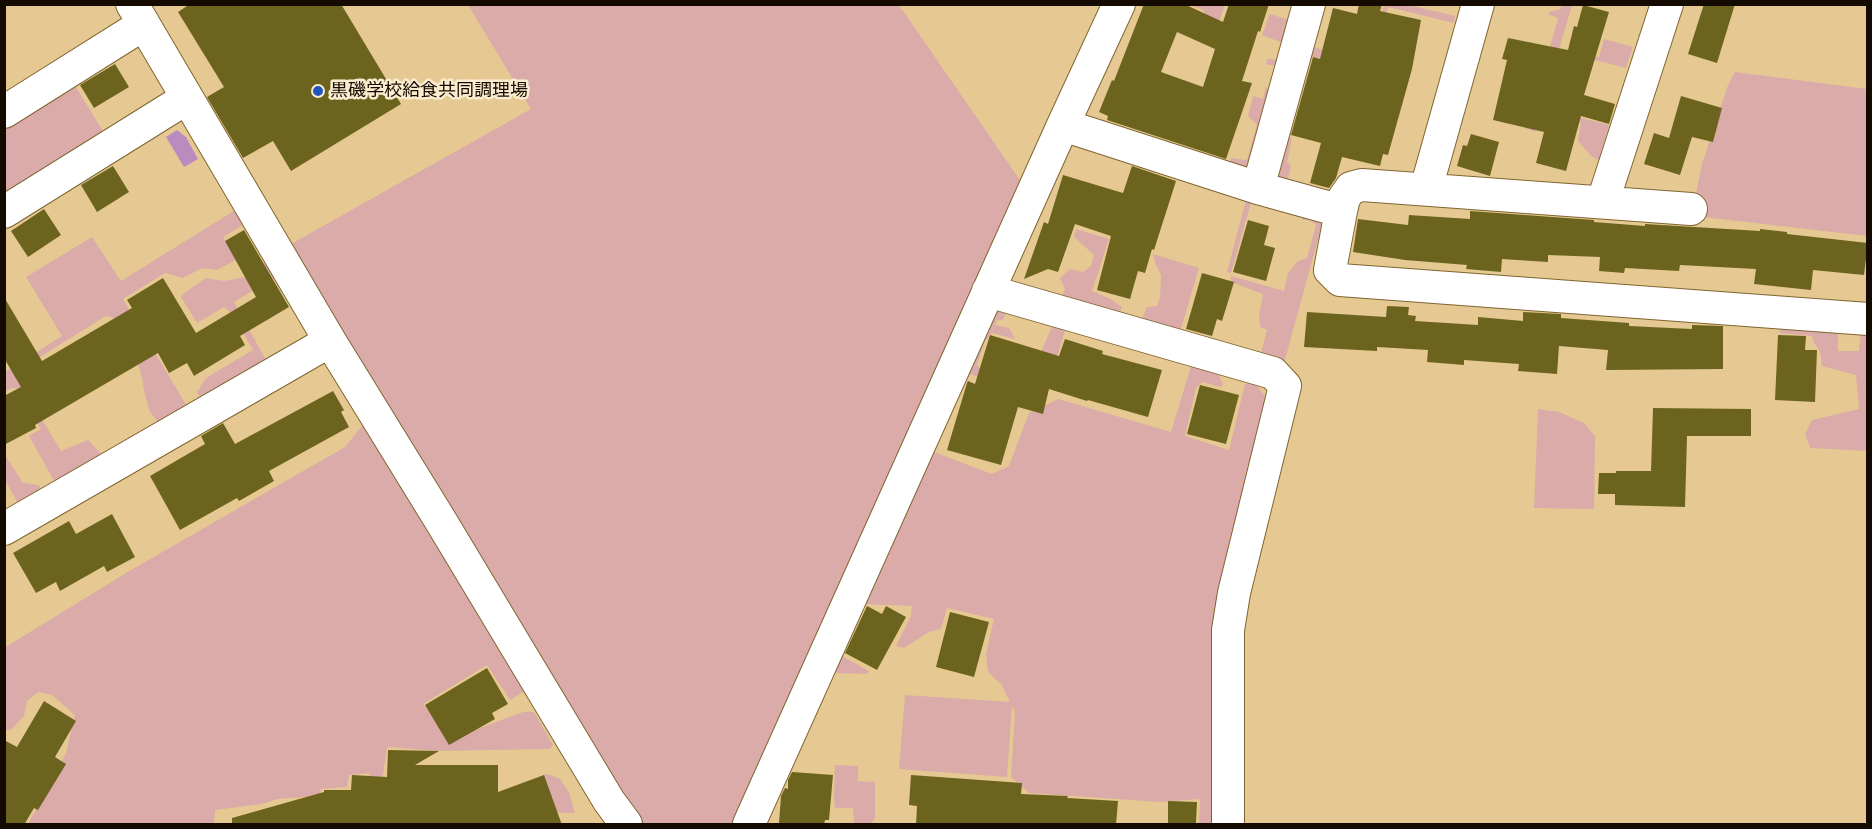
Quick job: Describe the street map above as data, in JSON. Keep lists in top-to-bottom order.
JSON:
{
  "places": ["黒磯学校給食共同調理場"]
}
